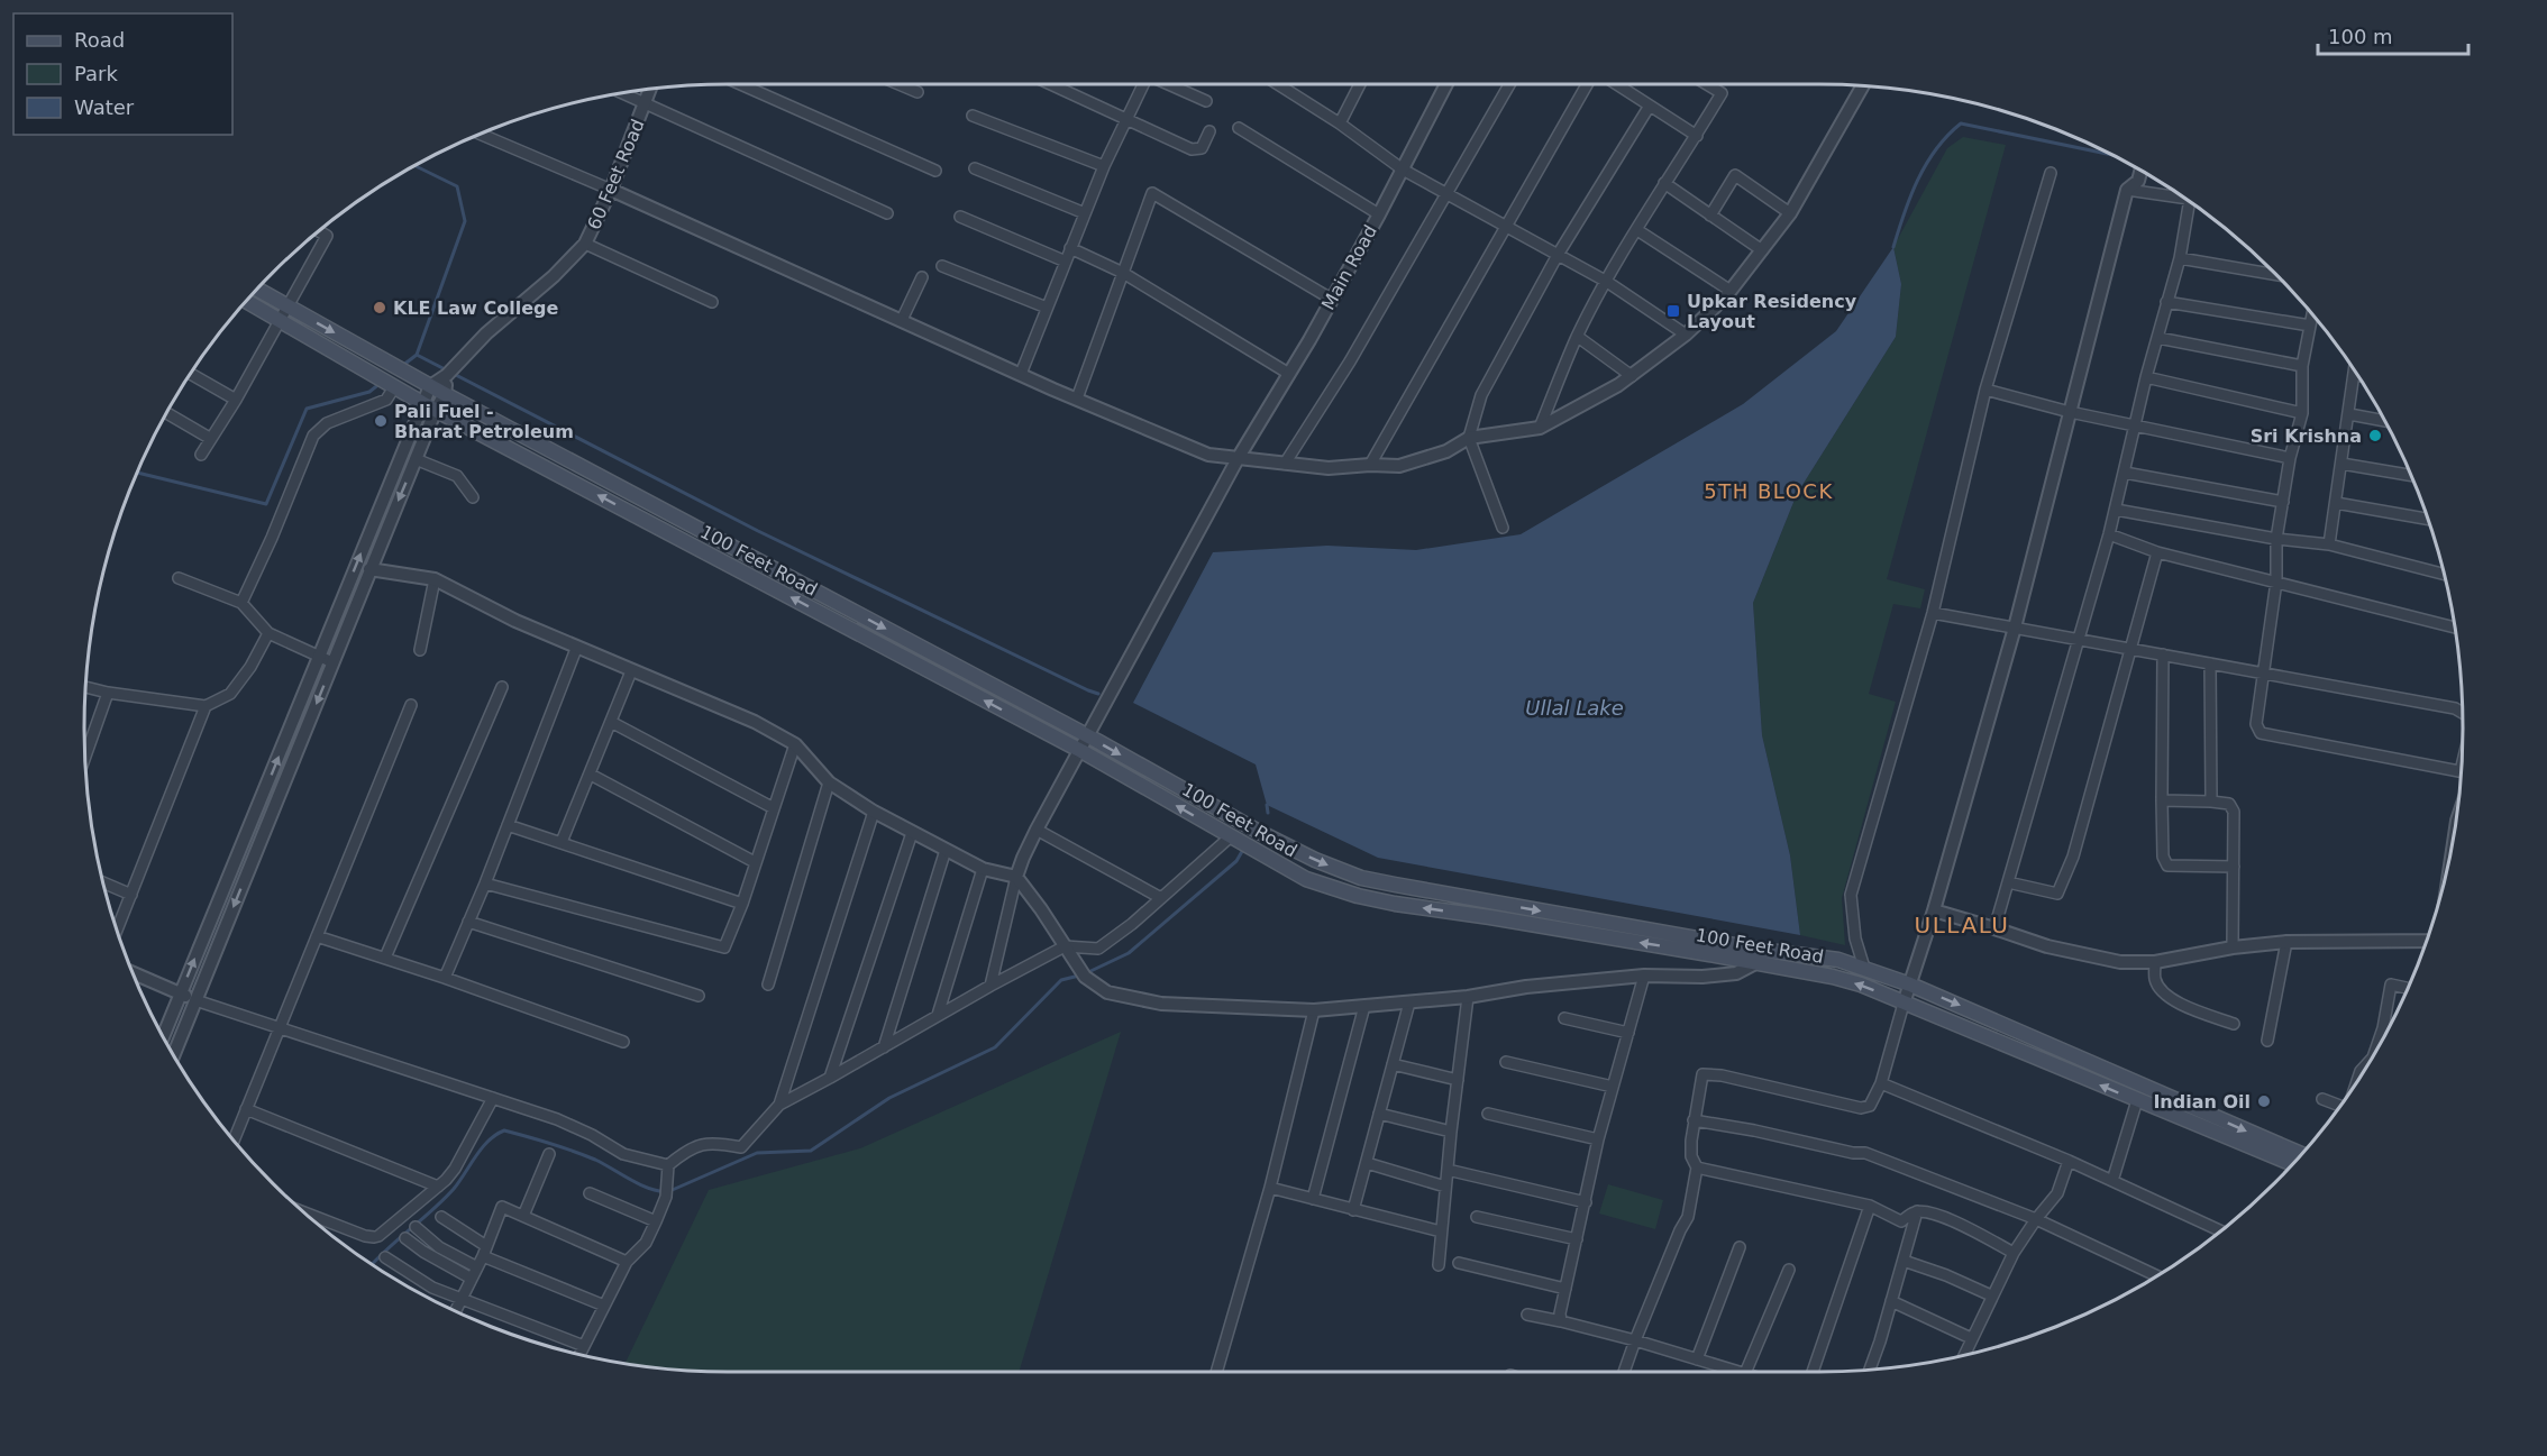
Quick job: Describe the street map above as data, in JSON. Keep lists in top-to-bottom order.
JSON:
{
  "streets": {
    "main road": ["100 Feet Road"],
    "street": ["60 Feet Road", "Main Road"]
  },
  "crossings": [
    ["60 Feet Road", "100 Feet Road"],
    ["Main Road", "100 Feet Road"]
  ],
  "districts": ["5TH BLOCK", "ULLALU"],
  "water": ["Ullal Lake"],
  "places": {
    "other": [
      "KLE Law College",
      "Pali Fuel - Bharat Petroleum",
      "Sri Krishna",
      "Indian Oil"
    ],
    "transit": ["Upkar Residency Layout"]
  },
  "legend": ["Road", "Park", "Water"],
  "scale_bar": "100 m"
}
